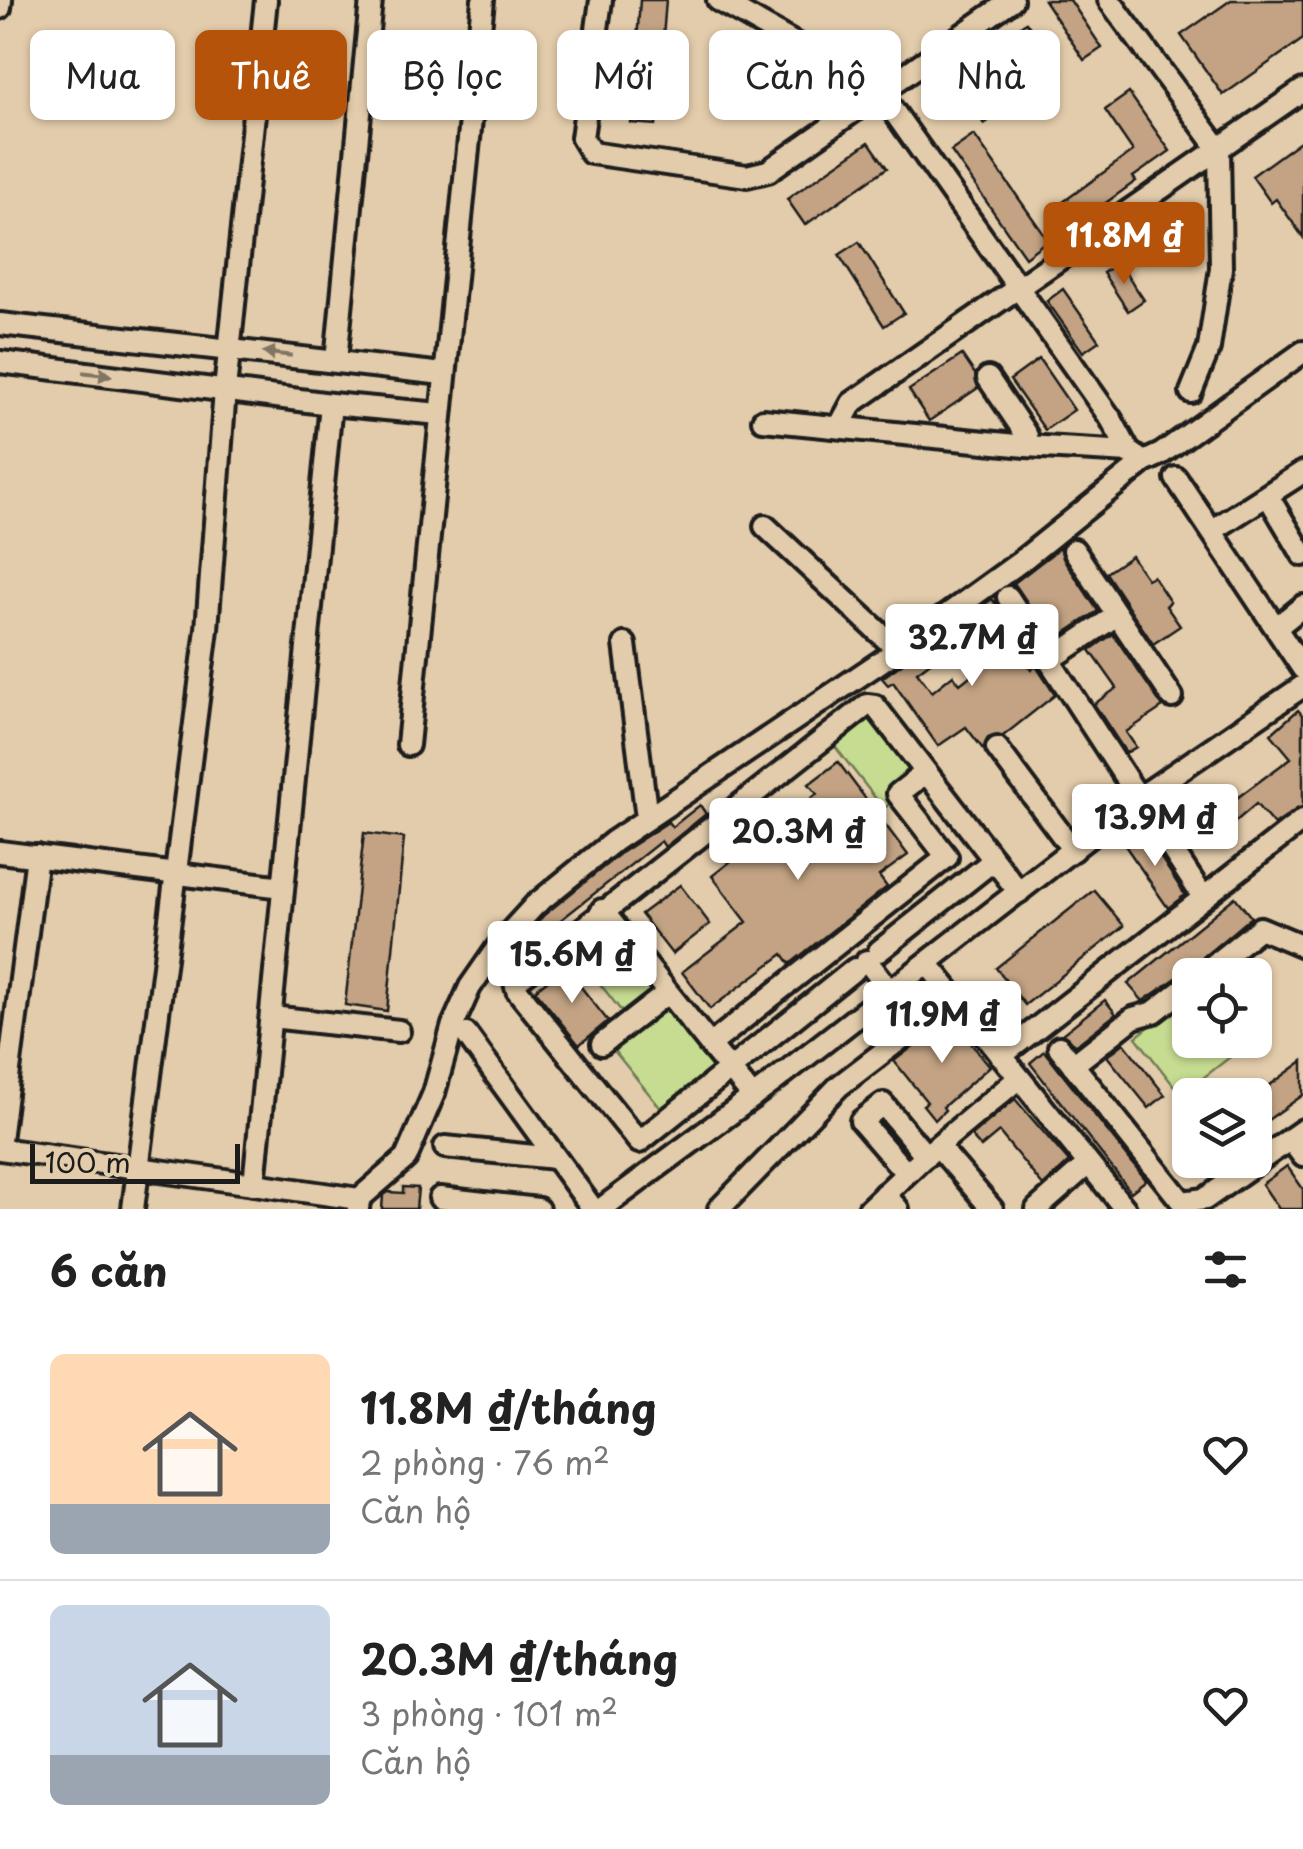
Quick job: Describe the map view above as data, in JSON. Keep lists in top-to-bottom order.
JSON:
{
  "scale_bar": "100 m",
  "page": {
    "chip": [
      "Mua",
      "Thuê",
      "Bộ lọc",
      "Mới",
      "Căn hộ",
      "Nhà"
    ],
    "price": [
      "11.8M ₫",
      "32.7M ₫",
      "13.9M ₫",
      "20.3M ₫",
      "15.6M ₫",
      "11.9M ₫"
    ],
    "scale": "100 m",
    "heading": "6 căn",
    "list": [
      {
        "name": "11.8M ₫/tháng",
        "note": "2 phòng · 76 m² · Căn hộ"
      },
      {
        "name": "20.3M ₫/tháng",
        "note": "3 phòng · 101 m² · Căn hộ"
      }
    ]
  }
}
